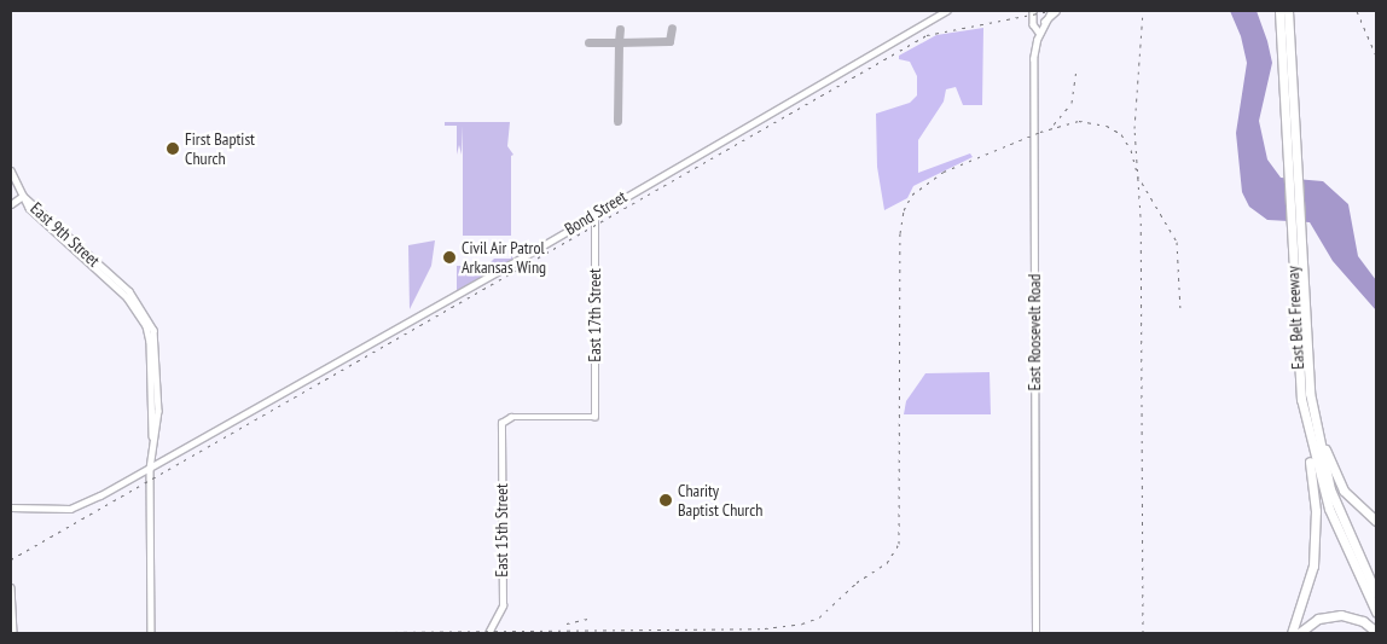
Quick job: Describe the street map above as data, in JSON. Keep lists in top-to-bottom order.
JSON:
{
  "streets": {
    "highway": ["East Belt Freeway"],
    "street": [
      "Bond Street",
      "East 9th Street",
      "East 17th Street",
      "East Roosevelt Road",
      "East 15th Street"
    ]
  },
  "crossings": [
    ["Bond Street", "East 9th Street"],
    ["Bond Street", "East 17th Street"],
    ["East 17th Street", "East 15th Street"]
  ],
  "places": ["First Baptist Church", "Civil Air Patrol Arkansas Wing", "Charity Baptist Church"]
}
